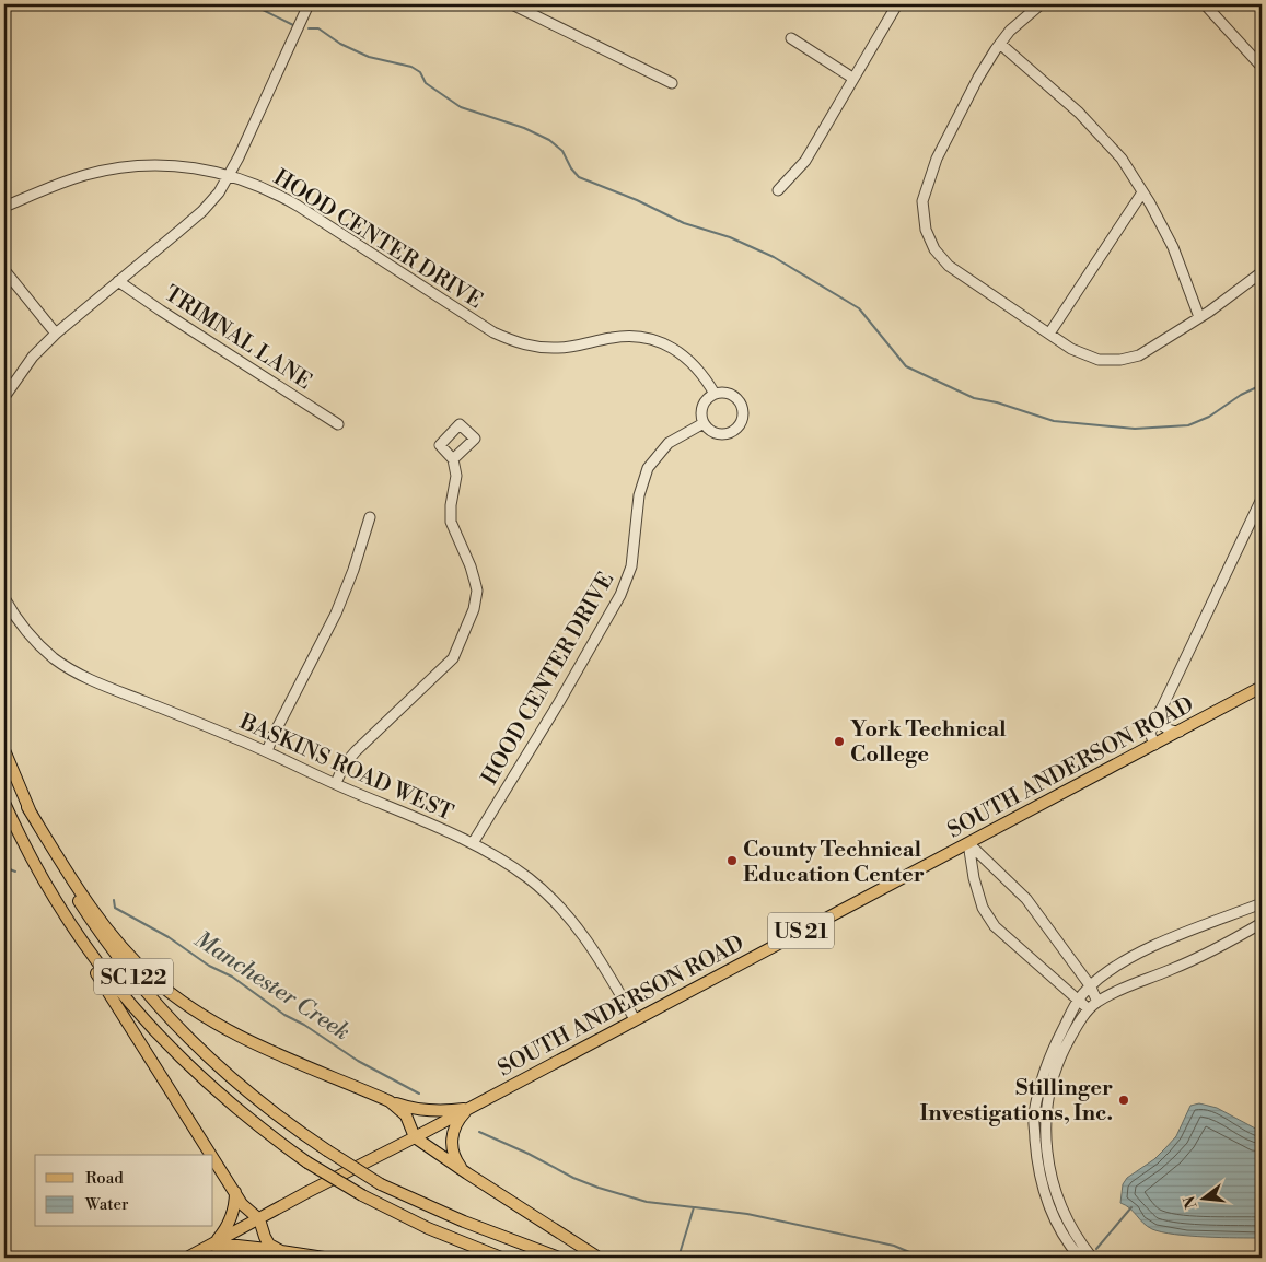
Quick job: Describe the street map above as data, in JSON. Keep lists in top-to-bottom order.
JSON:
{
  "streets": {
    "main road": ["SOUTH ANDERSON ROAD", "US 21", "SC 122"],
    "street": ["HOOD CENTER DRIVE", "TRIMNAL LANE", "BASKINS ROAD WEST"]
  },
  "crossings": [
    ["HOOD CENTER DRIVE", "BASKINS ROAD WEST"],
    ["BASKINS ROAD WEST", "SOUTH ANDERSON ROAD"],
    ["SOUTH ANDERSON ROAD", "US 21"]
  ],
  "water": ["Manchester Creek"],
  "places": ["York Technical College", "County Technical Education Center", "Stillinger Investigations, Inc."],
  "legend": ["Road", "Water"],
  "north": "left"
}
